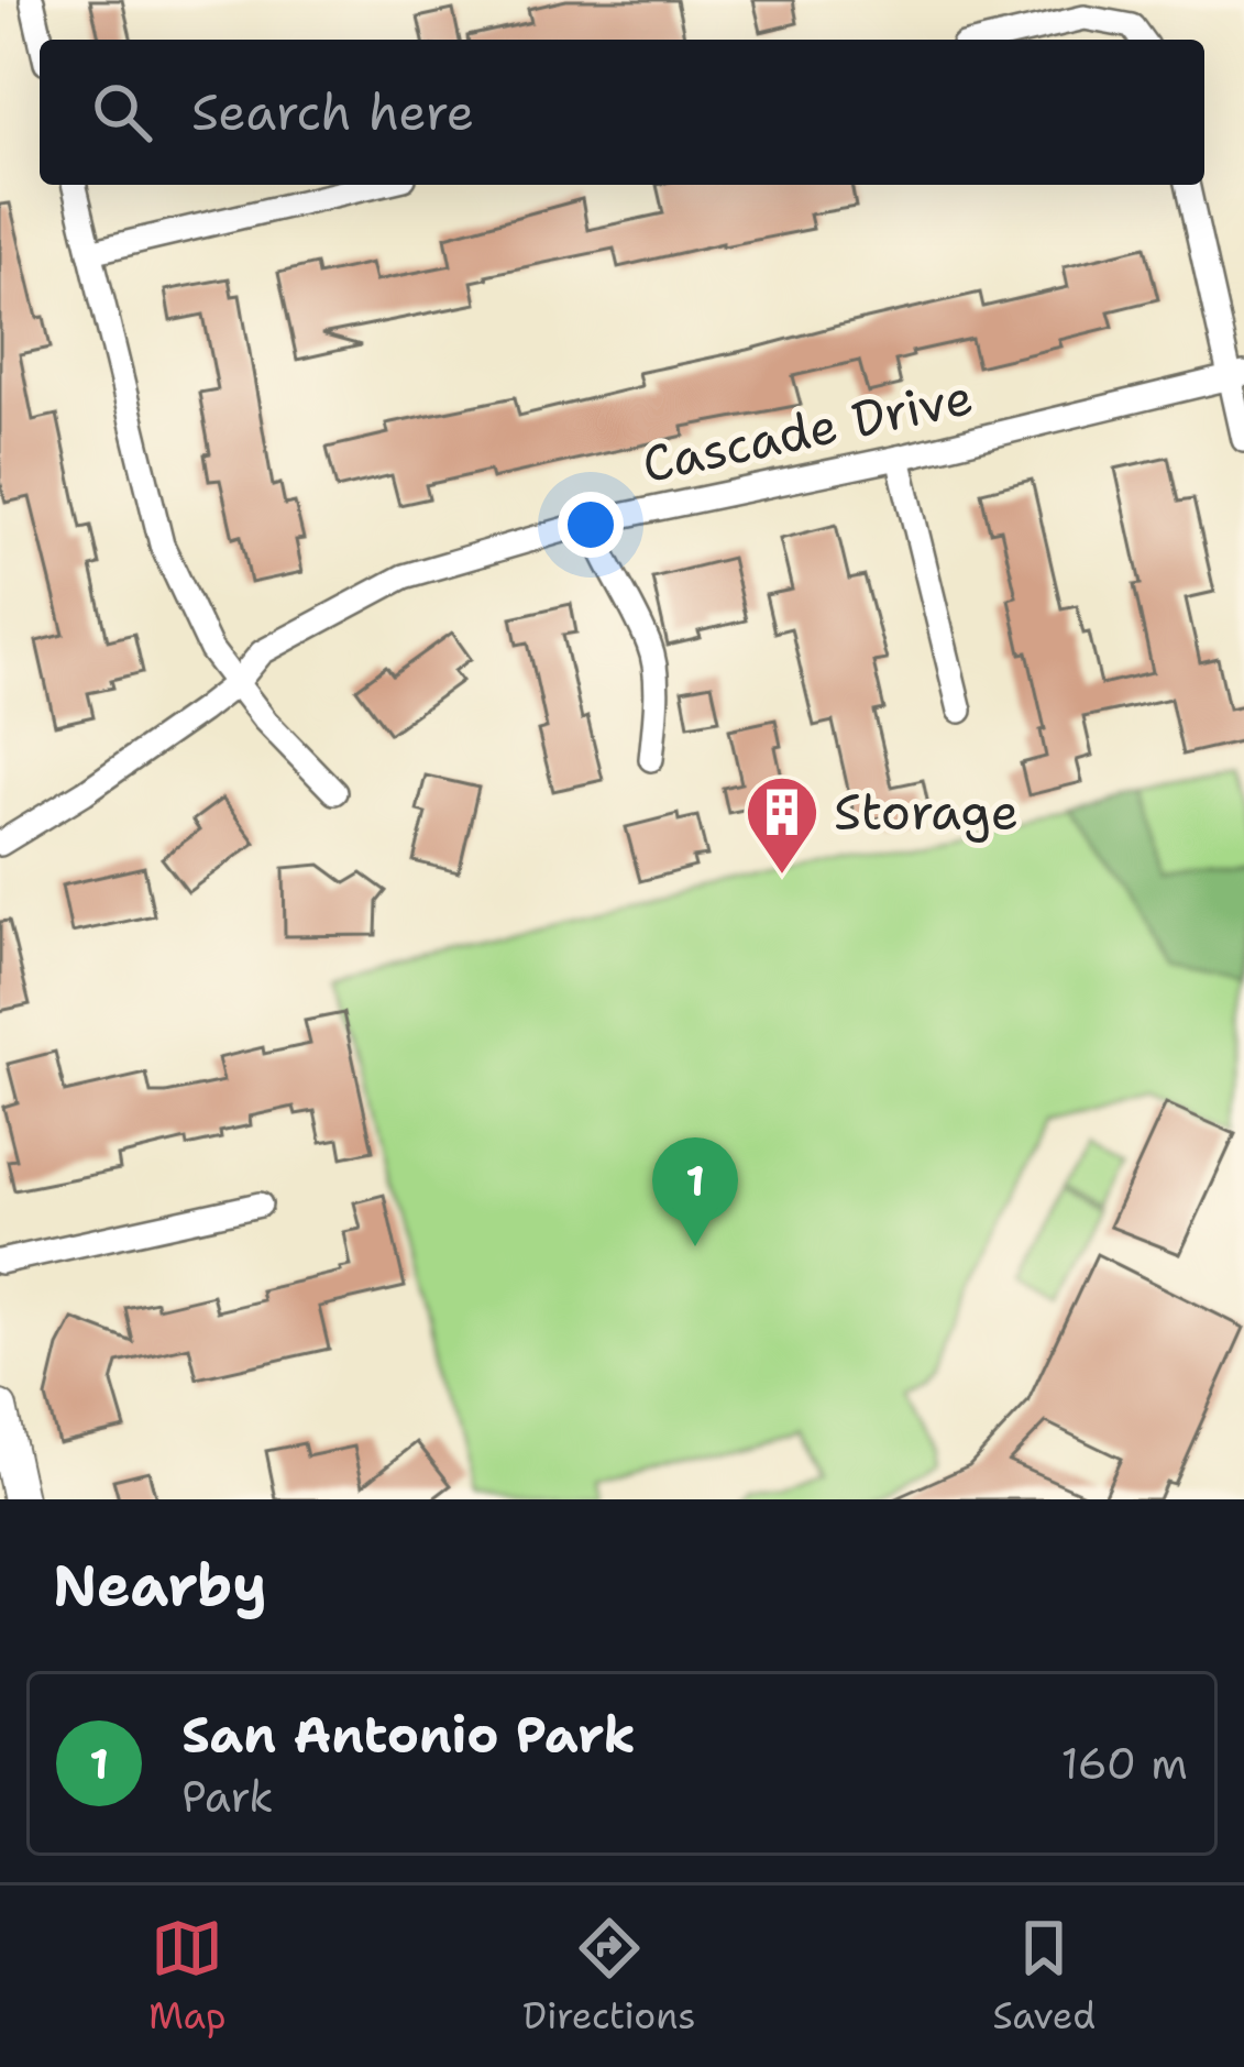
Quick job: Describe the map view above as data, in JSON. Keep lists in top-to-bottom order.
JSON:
{
  "streets": {
    "street": ["Cascade Drive"]
  },
  "places": {
    "building": ["Storage"]
  },
  "page": {
    "search": "Search here",
    "pins": "1",
    "heading": "Nearby",
    "list": [
      {
        "mark": "1",
        "name": "San Antonio Park",
        "note": "Park",
        "value": "160 m"
      }
    ],
    "nav": ["Map", "Directions", "Saved"]
  }
}
